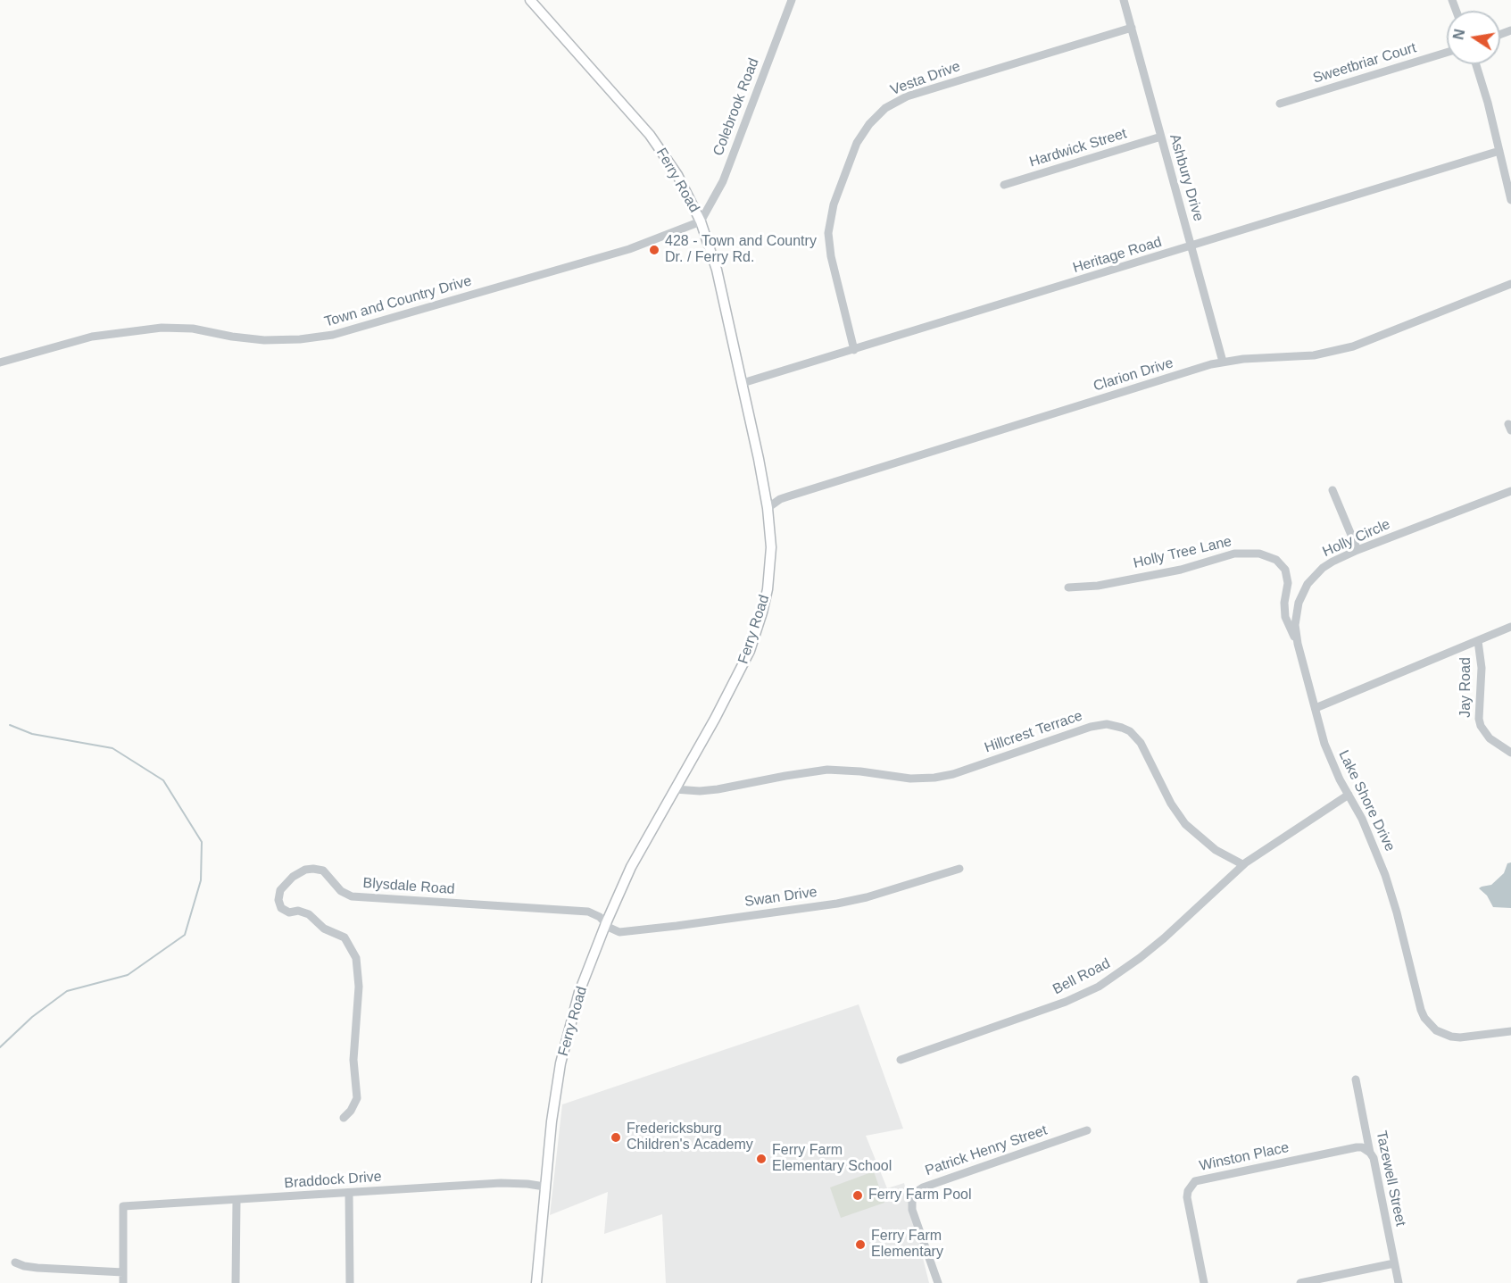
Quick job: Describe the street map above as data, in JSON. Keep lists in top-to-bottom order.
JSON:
{
  "streets": {
    "main road": ["Ferry Road"],
    "street": [
      "Sweetbriar Court",
      "Vesta Drive",
      "Colebrook Road",
      "Hardwick Street",
      "Ashbury Drive",
      "Heritage Road",
      "Town and Country Drive",
      "Clarion Drive",
      "Holly Circle",
      "Holly Tree Lane",
      "Jay Road",
      "Hillcrest Terrace",
      "Lake Shore Drive",
      "Blysdale Road",
      "Swan Drive",
      "Bell Road",
      "Patrick Henry Street",
      "Winston Place",
      "Tazewell Street",
      "Braddock Drive"
    ]
  },
  "crossings": [
    ["Vesta Drive", "Ashbury Drive"],
    ["Vesta Drive", "Heritage Road"],
    ["Colebrook Road", "Ferry Road"],
    ["Colebrook Road", "Town and Country Drive"],
    ["Hardwick Street", "Ashbury Drive"],
    ["Ashbury Drive", "Heritage Road"],
    ["Ashbury Drive", "Clarion Drive"],
    ["Ferry Road", "Heritage Road"],
    ["Ferry Road", "Town and Country Drive"],
    ["Ferry Road", "Clarion Drive"],
    ["Ferry Road", "Hillcrest Terrace"],
    ["Ferry Road", "Blysdale Road"],
    ["Ferry Road", "Swan Drive"],
    ["Ferry Road", "Braddock Drive"],
    ["Holly Circle", "Holly Tree Lane"],
    ["Holly Circle", "Lake Shore Drive"],
    ["Hillcrest Terrace", "Bell Road"],
    ["Blysdale Road", "Swan Drive"],
    ["Winston Place", "Tazewell Street"]
  ],
  "places": [
    "428 - Town and Country Dr. / Ferry Rd.",
    "Fredericksburg Children's Academy",
    "Ferry Farm Elementary School",
    "Ferry Farm Pool",
    "Ferry Farm Elementary"
  ],
  "north": "left"
}
